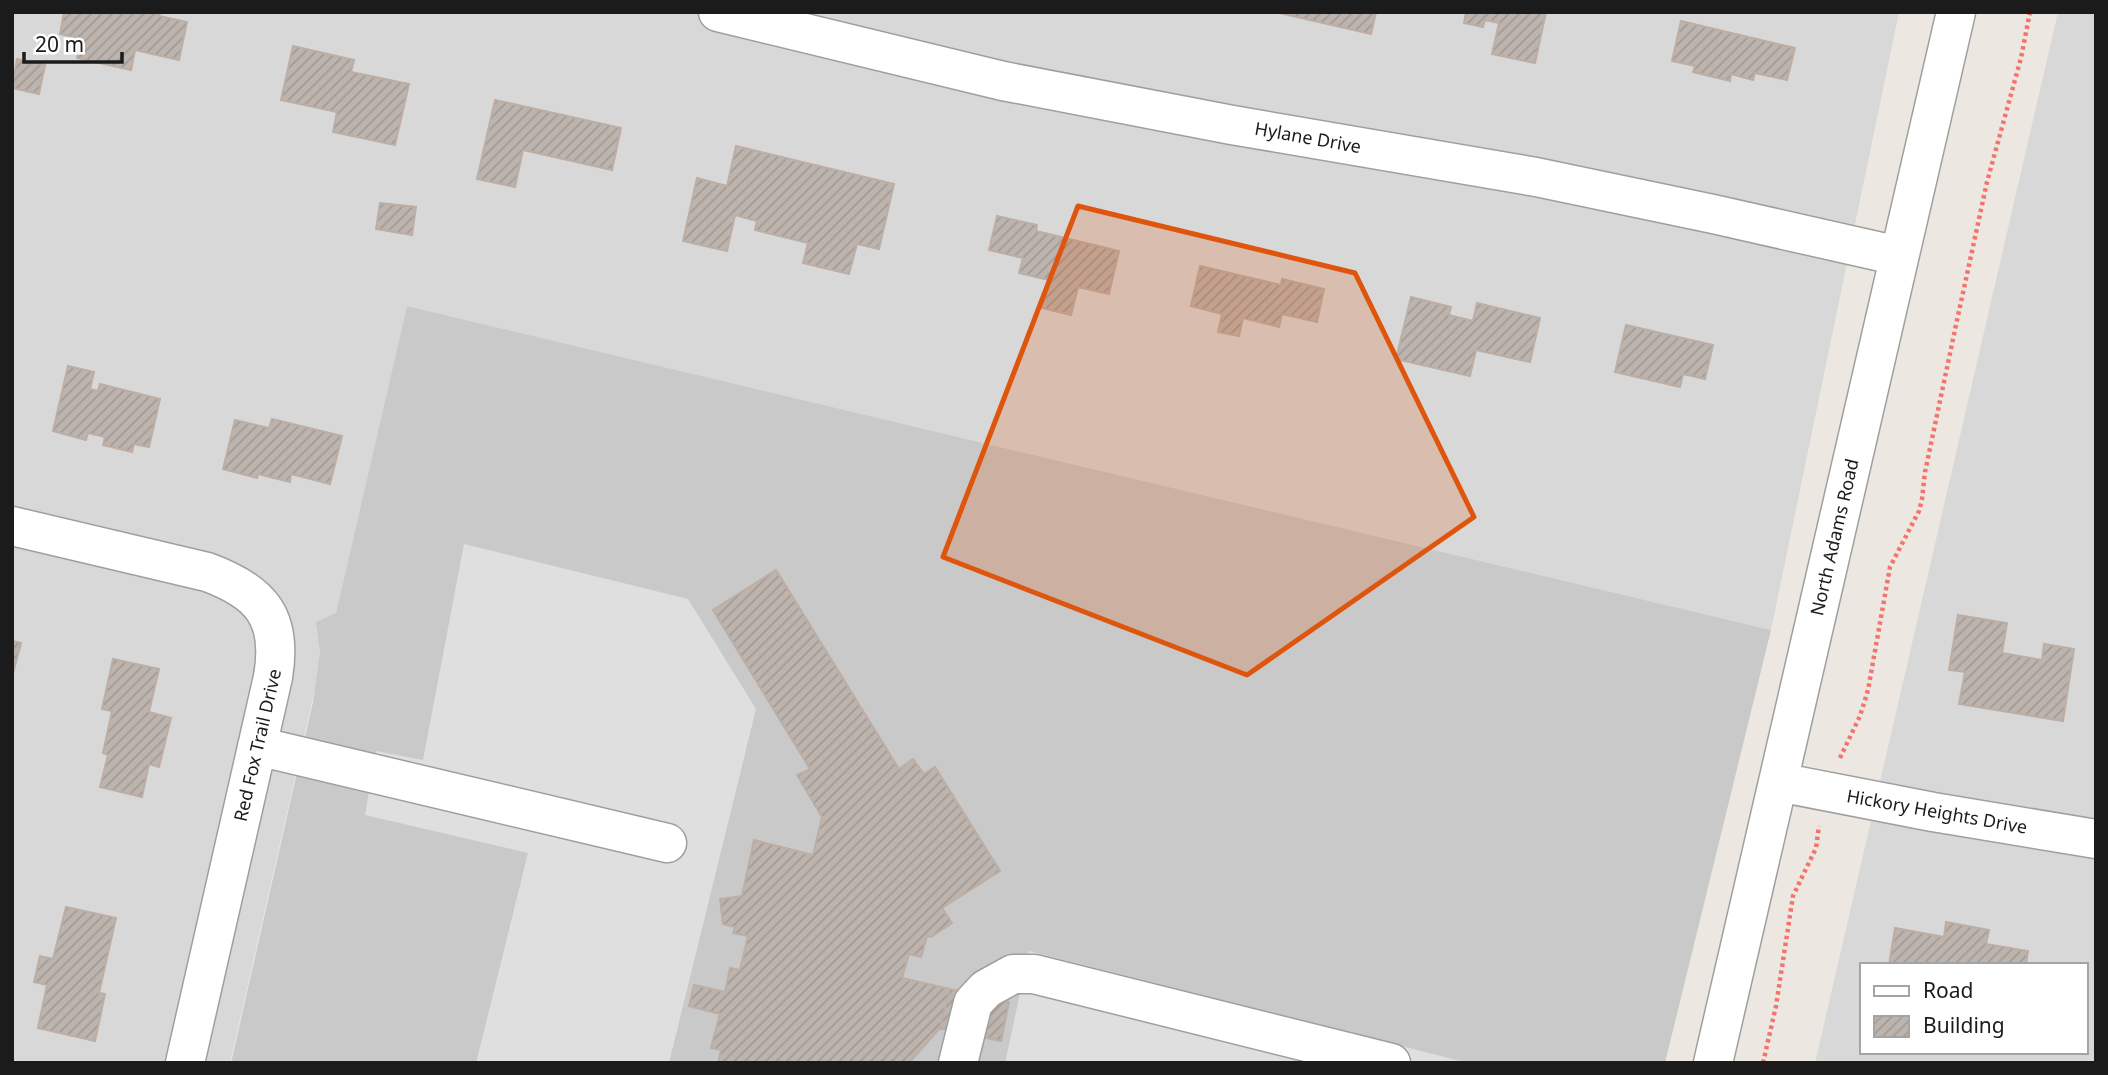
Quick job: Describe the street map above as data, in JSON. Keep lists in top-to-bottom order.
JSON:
{
  "streets": {
    "street": [
      "Hylane Drive",
      "North Adams Road",
      "Red Fox Trail Drive",
      "Hickory Heights Drive"
    ]
  },
  "crossings": [
    ["Hylane Drive", "North Adams Road"],
    ["North Adams Road", "Hickory Heights Drive"]
  ],
  "legend": ["Road", "Building"],
  "scale_bar": "20 m"
}
